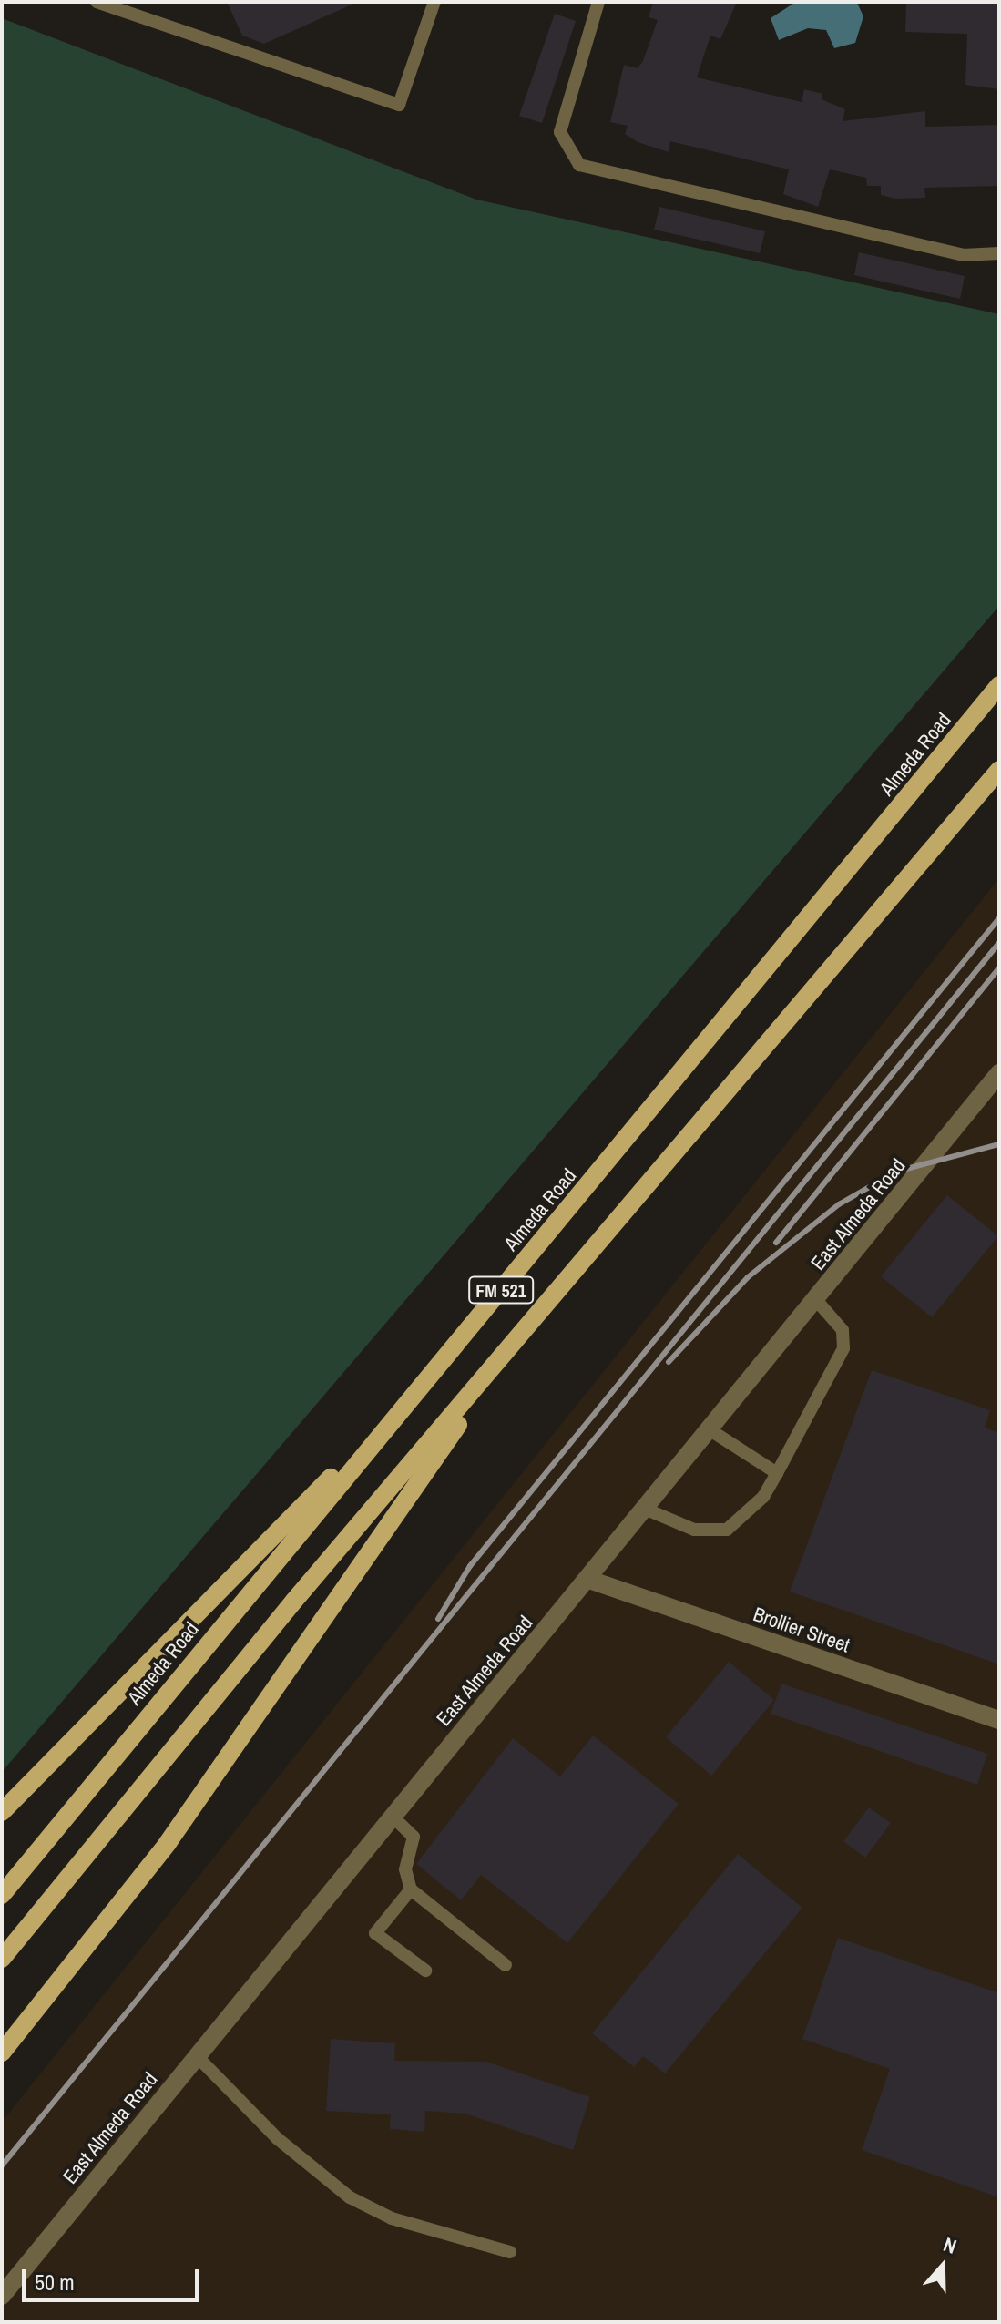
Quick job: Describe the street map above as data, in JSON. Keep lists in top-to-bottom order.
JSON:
{
  "streets": {
    "main road": ["Almeda Road", "FM 521"],
    "street": ["East Almeda Road", "Brollier Street"]
  },
  "crossings": [
    ["East Almeda Road", "Brollier Street"]
  ],
  "scale_bar": "50 m",
  "north": "top"
}
